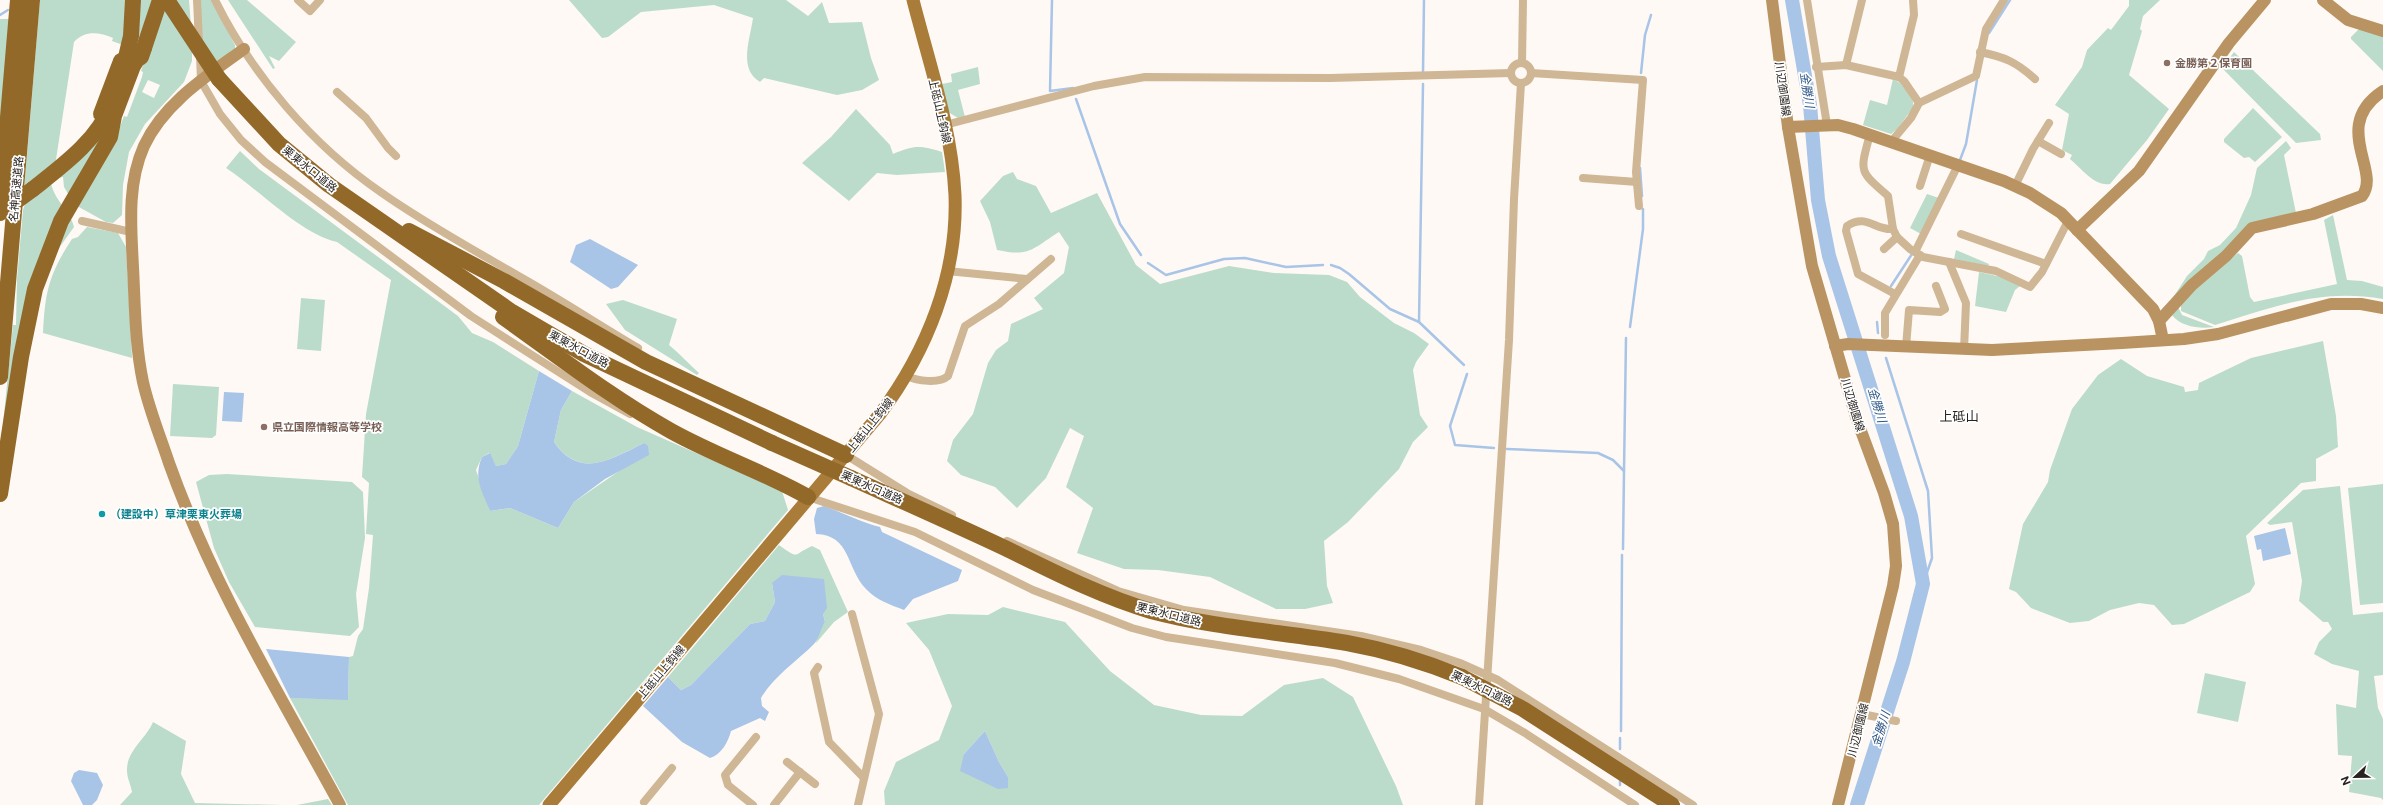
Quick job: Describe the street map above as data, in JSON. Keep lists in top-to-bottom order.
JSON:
{
  "streets": {
    "highway": ["栗東水口道路", "名神高速道路"],
    "main road": ["上砥山上鈎線"],
    "street": ["川辺御園線"]
  },
  "districts": ["上砥山"],
  "water": ["金勝川"],
  "places": ["金勝第２保育園", "県立国際情報高等学校", "（建設中）草津栗東火葬場"],
  "north": "left"
}
